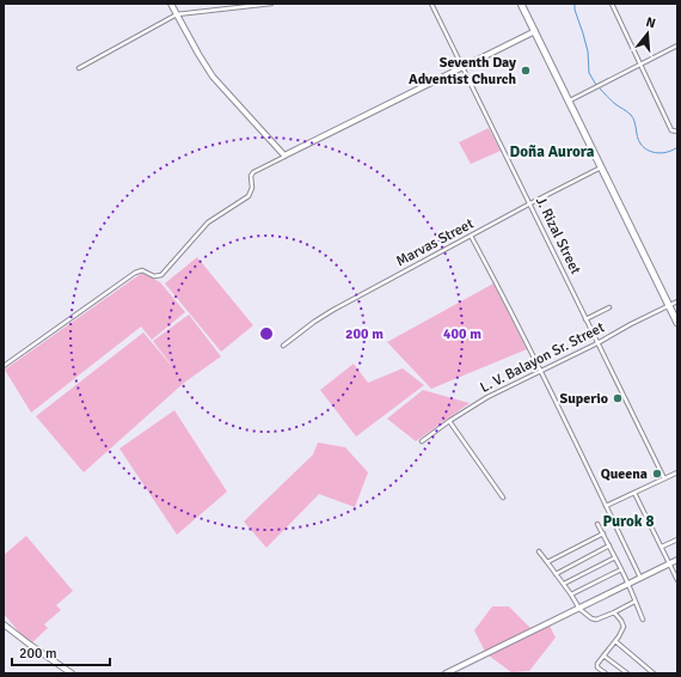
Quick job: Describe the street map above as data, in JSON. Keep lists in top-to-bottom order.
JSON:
{
  "streets": {
    "street": ["J. Rizal Street", "Marvas Street", "L. V. Balayon Sr. Street"]
  },
  "crossings": [
    ["J. Rizal Street", "Marvas Street"],
    ["J. Rizal Street", "L. V. Balayon Sr. Street"]
  ],
  "districts": ["Doña Aurora", "Purok 8"],
  "places": ["Seventh Day Adventist Church", "Superio", "Queena"],
  "scale_bar": "200 m",
  "north": "top",
  "rings": ["200 m", "400 m"]
}
